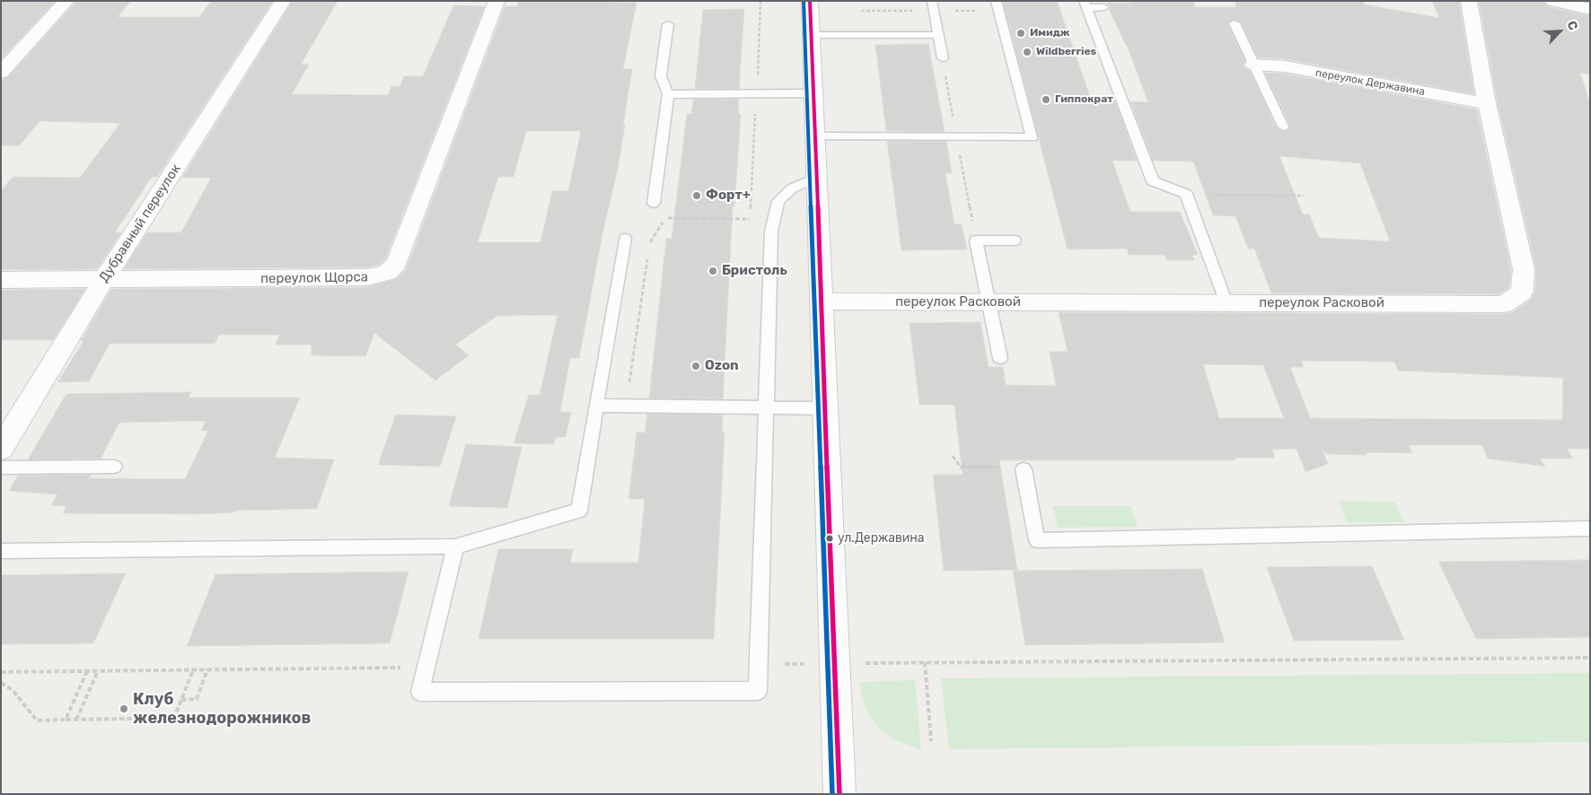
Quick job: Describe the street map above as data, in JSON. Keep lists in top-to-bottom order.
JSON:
{
  "streets": {
    "street": [
      "переулок Державина",
      "Дубравный переулок",
      "переулок Щорса",
      "переулок Расковой"
    ]
  },
  "crossings": [
    ["переулок Державина", "переулок Расковой"],
    ["Дубравный переулок", "переулок Щорса"]
  ],
  "places": [
    "Имидж",
    "Wildberries",
    "Гиппократ",
    "Форт+",
    "Бристоль",
    "Ozon",
    "ул.Державина",
    "Клуб железнодорожников"
  ],
  "north": "top right"
}
